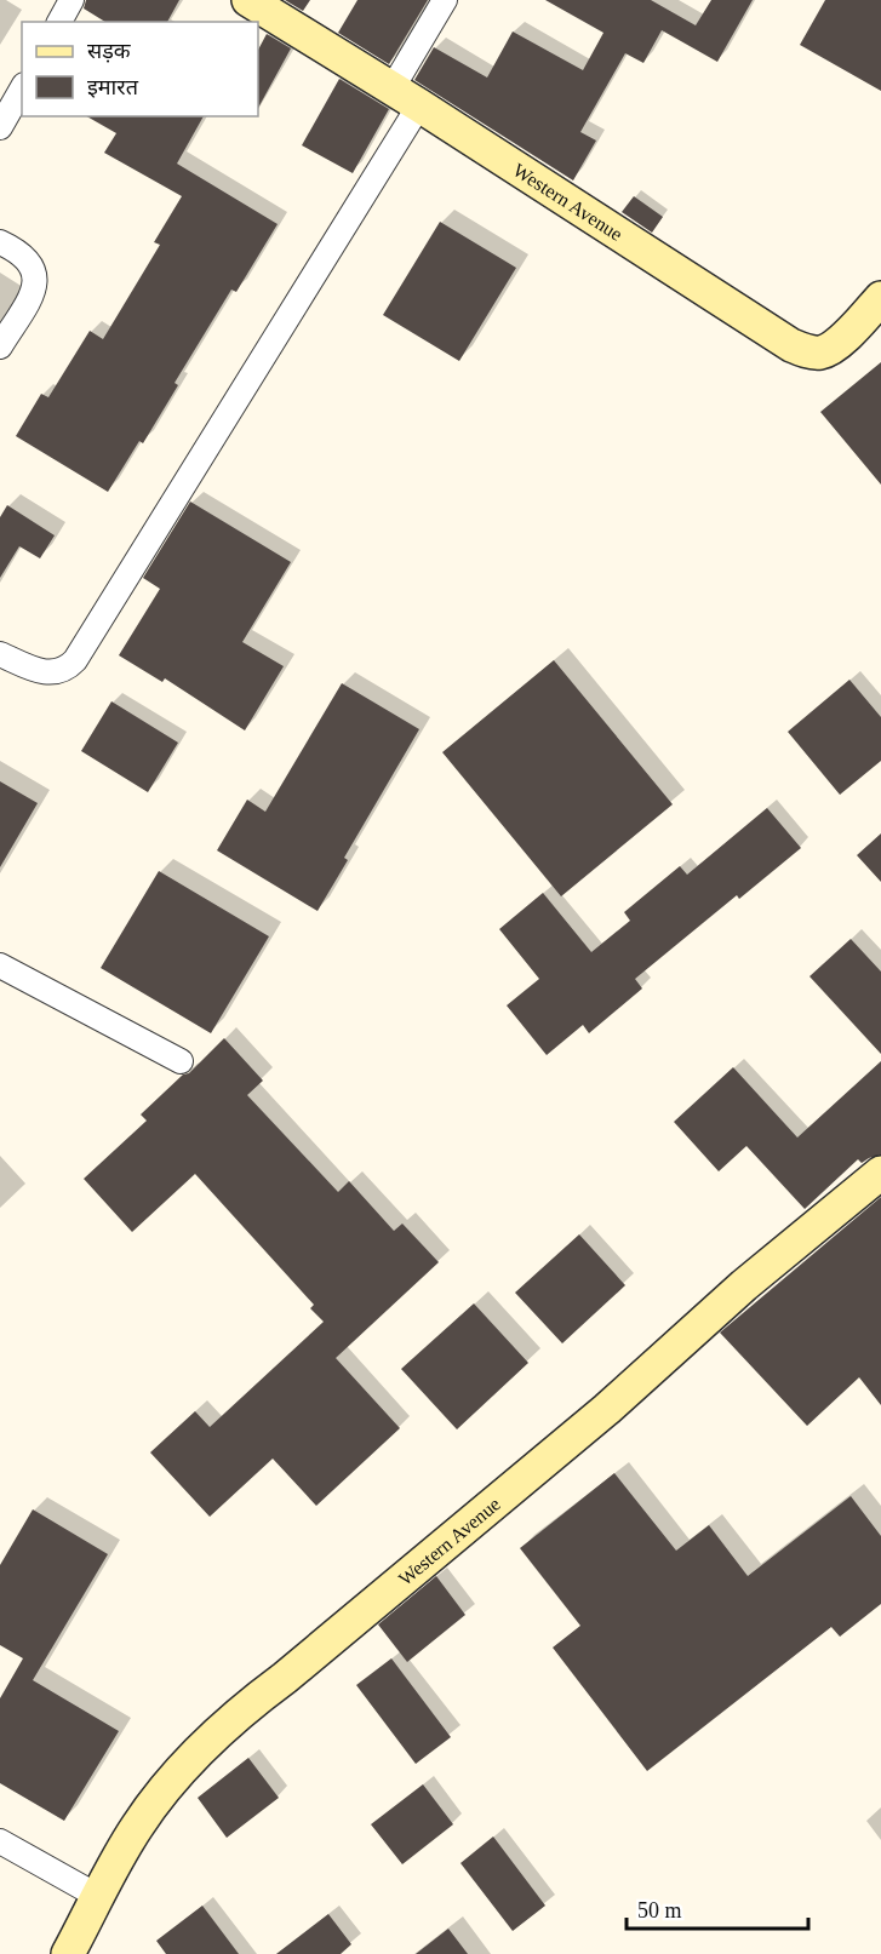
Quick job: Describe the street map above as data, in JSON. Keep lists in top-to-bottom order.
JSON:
{
  "streets": {
    "street": ["Western Avenue"]
  },
  "legend": ["सड़क", "इमारत"],
  "scale_bar": "50 m"
}
